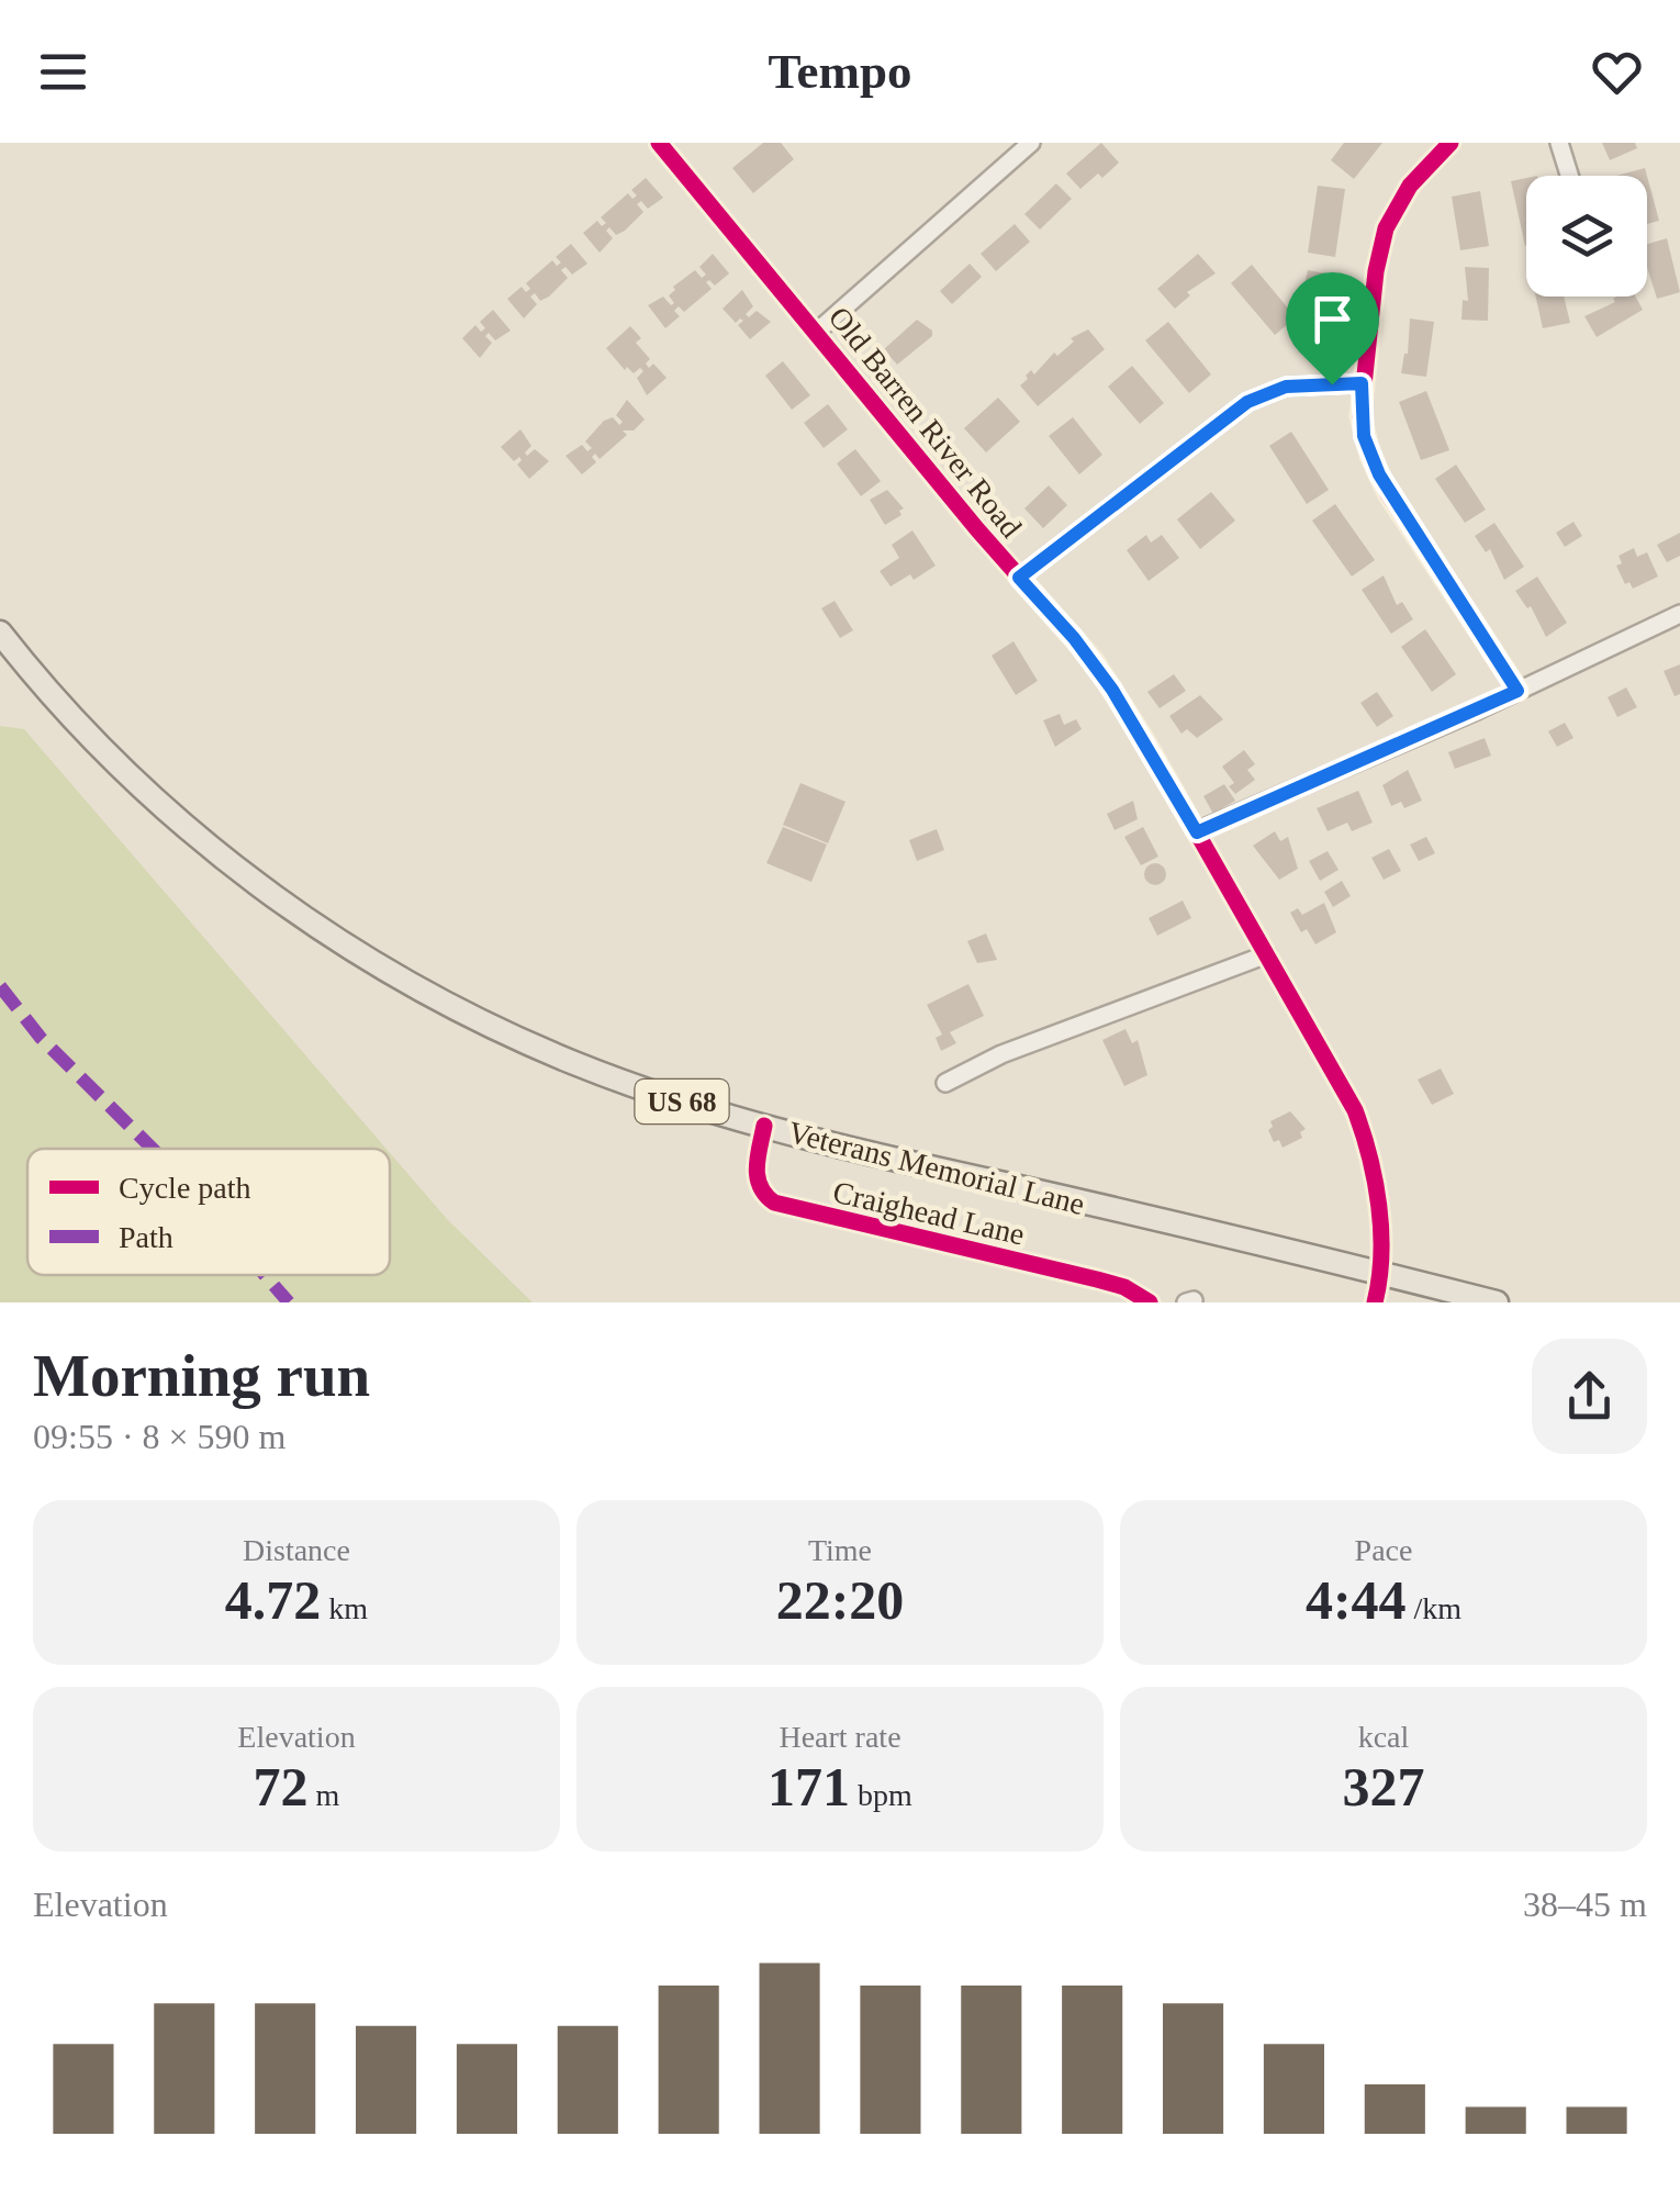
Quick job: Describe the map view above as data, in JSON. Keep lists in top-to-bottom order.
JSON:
{
  "streets": {
    "main road": ["US 68", "Veterans Memorial Lane"],
    "street": ["Old Barren River Road", "Craighead Lane"]
  },
  "crossings": [
    ["Old Barren River Road", "Veterans Memorial Lane"],
    ["Veterans Memorial Lane", "Craighead Lane"]
  ],
  "legend": ["Cycle path", "Path"],
  "page": {
    "header": "Tempo",
    "heading": ["Morning run", "09:55 · 8 × 590 m"],
    "stats": [
      ["Distance", "4.72 km"],
      ["Time", "22:20"],
      ["Pace", "4:44 /km"],
      ["Elevation", "72 m"],
      ["Heart rate", "171 bpm"],
      ["kcal", "327"]
    ],
    "chart": ["Elevation", "38–45 m"]
  }
}
